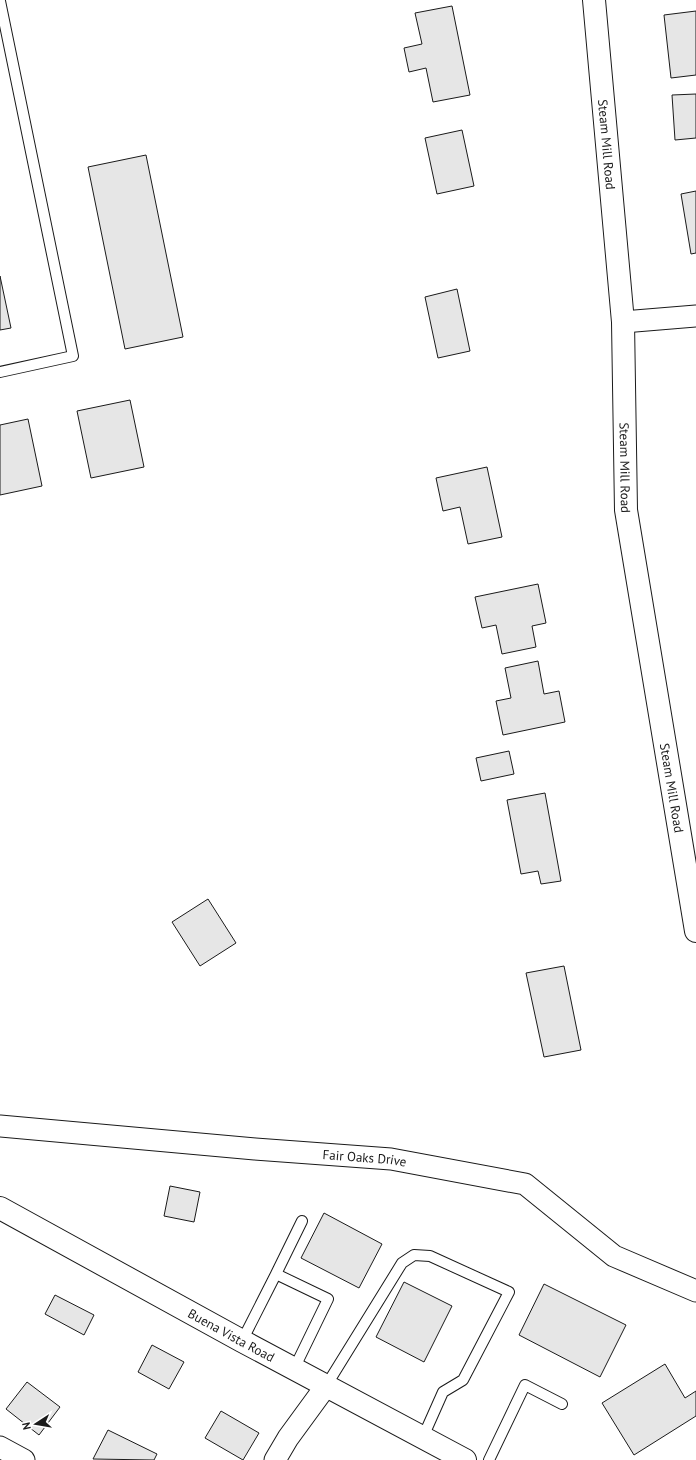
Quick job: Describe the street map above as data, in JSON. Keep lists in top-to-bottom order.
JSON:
{
  "streets": {
    "street": ["Steam Mill Road", "Fair Oaks Drive", "Buena Vista Road"]
  },
  "north": "left"
}
